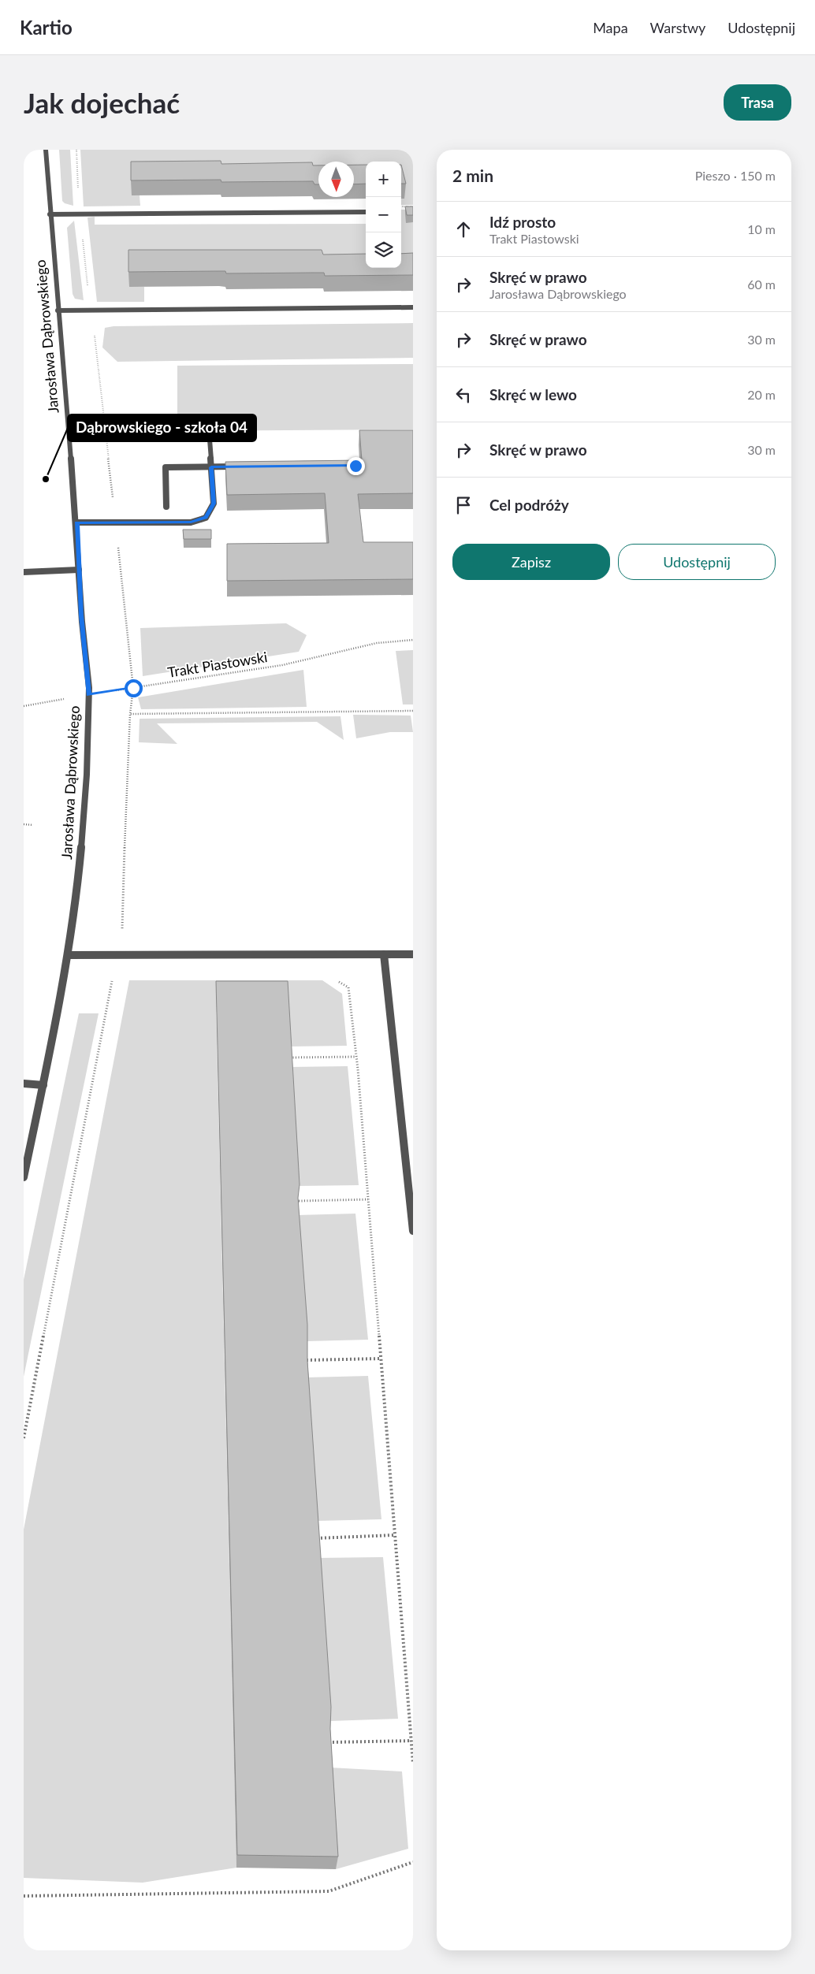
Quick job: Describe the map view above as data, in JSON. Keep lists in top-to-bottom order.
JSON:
{
  "streets": {
    "street": ["Jarosława Dąbrowskiego"],
    "path": ["Trakt Piastowski"]
  },
  "crossings": [
    ["Jarosława Dąbrowskiego", "Trakt Piastowski"]
  ],
  "places": ["Dąbrowskiego - szkoła 04"],
  "north": "bottom",
  "page": {
    "header": "Kartio",
    "nav": ["Mapa", "Warstwy", "Udostępnij"],
    "buttons": [
      "Trasa",
      ["Zapisz", "Udostępnij"]
    ],
    "title": "Jak dojechać",
    "heading": ["2 min", "Pieszo · 150 m"],
    "map_buttons": ["+", "−"],
    "list": [
      ["Idź prosto", "Trakt Piastowski", "10 m"],
      ["Skręć w prawo", "Jarosława Dąbrowskiego", "60 m"],
      ["Skręć w prawo", "30 m"],
      ["Skręć w lewo", "20 m"],
      ["Skręć w prawo", "30 m"],
      "Cel podróży"
    ]
  }
}
